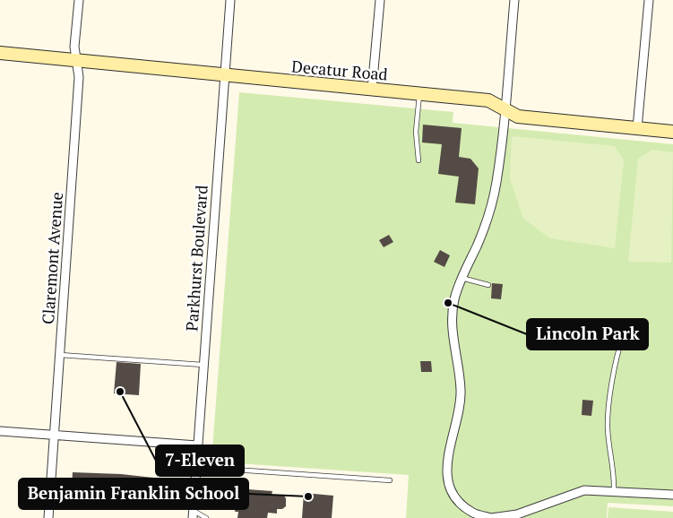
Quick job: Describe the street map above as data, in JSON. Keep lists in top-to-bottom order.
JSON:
{
  "streets": {
    "street": ["Decatur Road", "Claremont Avenue", "Parkhurst Boulevard"]
  },
  "crossings": [
    ["Decatur Road", "Claremont Avenue"],
    ["Decatur Road", "Parkhurst Boulevard"]
  ],
  "places": ["Lincoln Park", "7-Eleven", "Benjamin Franklin School"]
}
